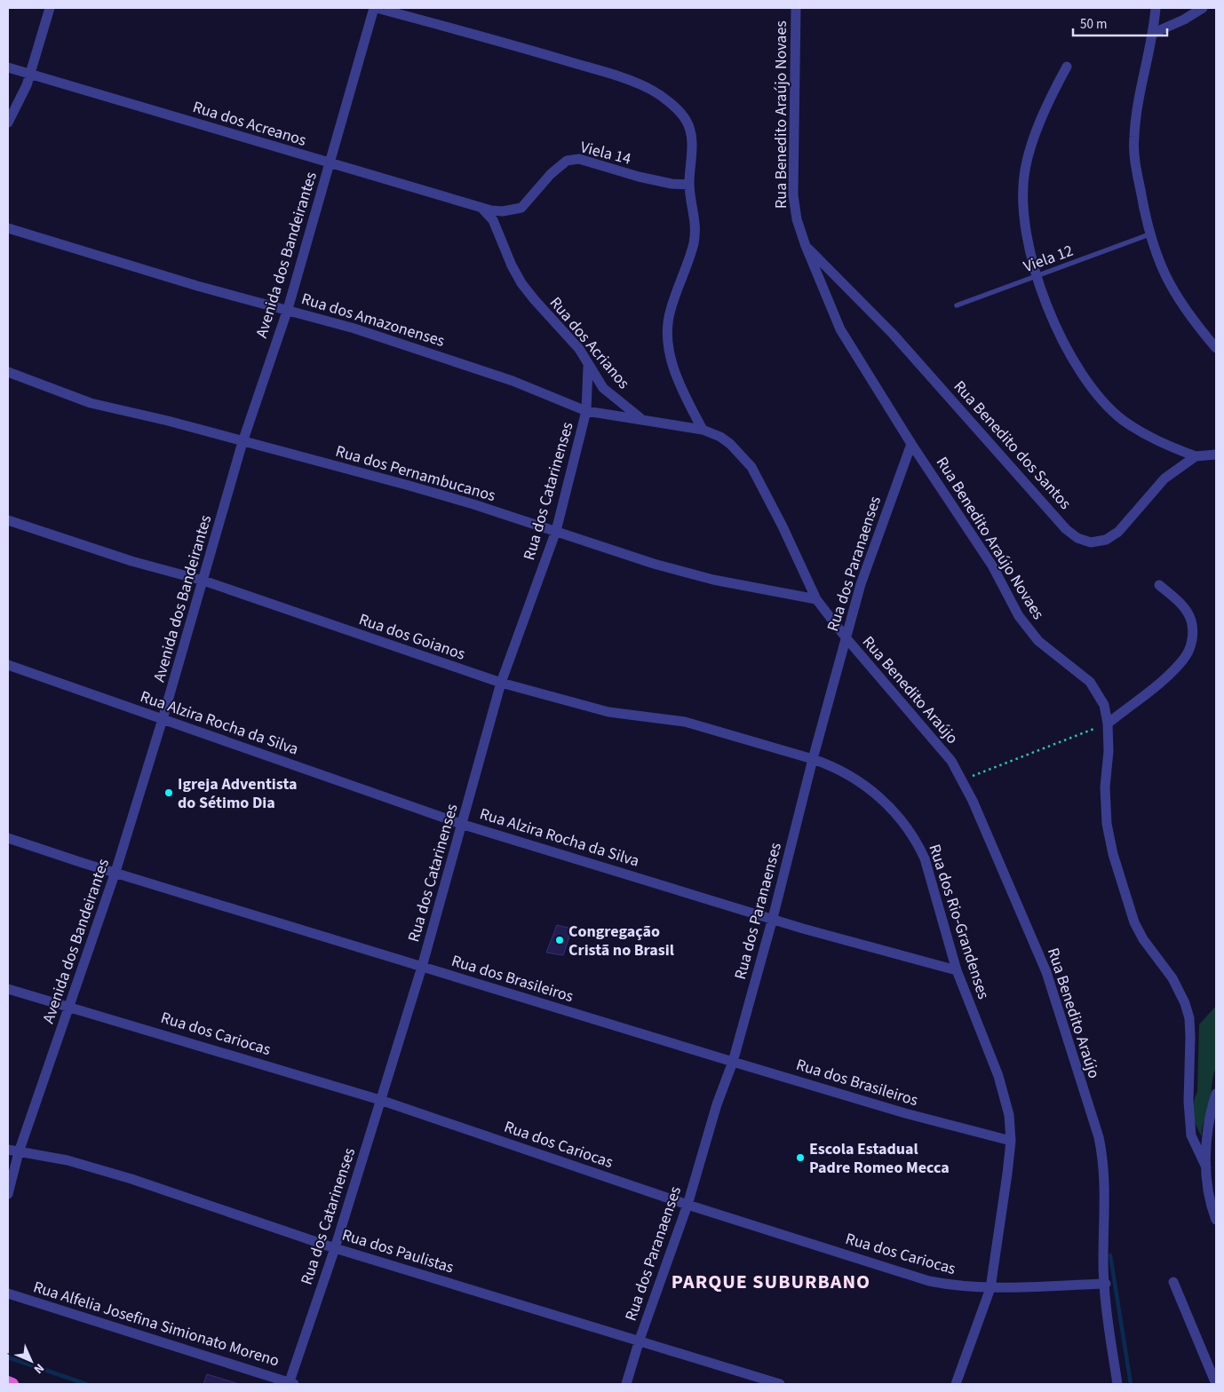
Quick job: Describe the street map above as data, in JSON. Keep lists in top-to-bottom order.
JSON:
{
  "streets": {
    "street": [
      "Rua Benedito Araújo Novaes",
      "Rua dos Acreanos",
      "Viela 14",
      "Avenida dos Bandeirantes",
      "Rua dos Amazonenses",
      "Rua dos Acrianos",
      "Rua Benedito dos Santos",
      "Rua dos Pernambucanos",
      "Rua dos Catarinenses",
      "Rua dos Paranaenses",
      "Rua dos Goianos",
      "Rua Benedito Araújo",
      "Rua Alzira Rocha da Silva",
      "Rua dos Rio-Grandenses",
      "Rua dos Brasileiros",
      "Rua dos Cariocas",
      "Rua dos Paulistas",
      "Rua Alfelia Josefina Simionato Moreno"
    ],
    "lane": ["Viela 12"]
  },
  "crossings": [
    ["Rua Benedito Araújo Novaes", "Rua Benedito dos Santos"],
    ["Rua Benedito Araújo Novaes", "Rua dos Paranaenses"],
    ["Rua dos Acreanos", "Viela 14"],
    ["Rua dos Acreanos", "Avenida dos Bandeirantes"],
    ["Rua dos Acreanos", "Rua dos Acrianos"],
    ["Viela 14", "Rua dos Acrianos"],
    ["Avenida dos Bandeirantes", "Rua dos Amazonenses"],
    ["Avenida dos Bandeirantes", "Rua dos Pernambucanos"],
    ["Avenida dos Bandeirantes", "Rua dos Goianos"],
    ["Avenida dos Bandeirantes", "Rua Alzira Rocha da Silva"],
    ["Avenida dos Bandeirantes", "Rua dos Brasileiros"],
    ["Avenida dos Bandeirantes", "Rua dos Cariocas"],
    ["Avenida dos Bandeirantes", "Rua dos Paulistas"],
    ["Rua dos Amazonenses", "Rua dos Acrianos"],
    ["Rua dos Amazonenses", "Rua dos Catarinenses"],
    ["Rua dos Amazonenses", "Rua Benedito Araújo"],
    ["Rua dos Acrianos", "Rua dos Catarinenses"],
    ["Rua dos Pernambucanos", "Rua dos Catarinenses"],
    ["Rua dos Pernambucanos", "Rua Benedito Araújo"],
    ["Rua dos Catarinenses", "Rua dos Goianos"],
    ["Rua dos Catarinenses", "Rua Alzira Rocha da Silva"],
    ["Rua dos Catarinenses", "Rua dos Brasileiros"],
    ["Rua dos Catarinenses", "Rua dos Cariocas"],
    ["Rua dos Catarinenses", "Rua dos Paulistas"],
    ["Rua dos Catarinenses", "Rua Alfelia Josefina Simionato Moreno"],
    ["Rua dos Paranaenses", "Rua dos Goianos"],
    ["Rua dos Paranaenses", "Rua Benedito Araújo"],
    ["Rua dos Paranaenses", "Rua Alzira Rocha da Silva"],
    ["Rua dos Paranaenses", "Rua dos Rio-Grandenses"],
    ["Rua dos Paranaenses", "Rua dos Brasileiros"],
    ["Rua dos Paranaenses", "Rua dos Cariocas"],
    ["Rua dos Paranaenses", "Rua dos Paulistas"],
    ["Rua dos Goianos", "Rua dos Rio-Grandenses"],
    ["Rua Benedito Araújo", "Rua dos Cariocas"],
    ["Rua Alzira Rocha da Silva", "Rua dos Rio-Grandenses"],
    ["Rua dos Rio-Grandenses", "Rua dos Brasileiros"],
    ["Rua dos Rio-Grandenses", "Rua dos Cariocas"]
  ],
  "districts": ["PARQUE SUBURBANO"],
  "places": ["Igreja Adventista do Sétimo Dia", "Congregação Cristã no Brasil", "Escola Estadual Padre Romeo Mecca"],
  "scale_bar": "50 m",
  "north": "bottom right"
}
